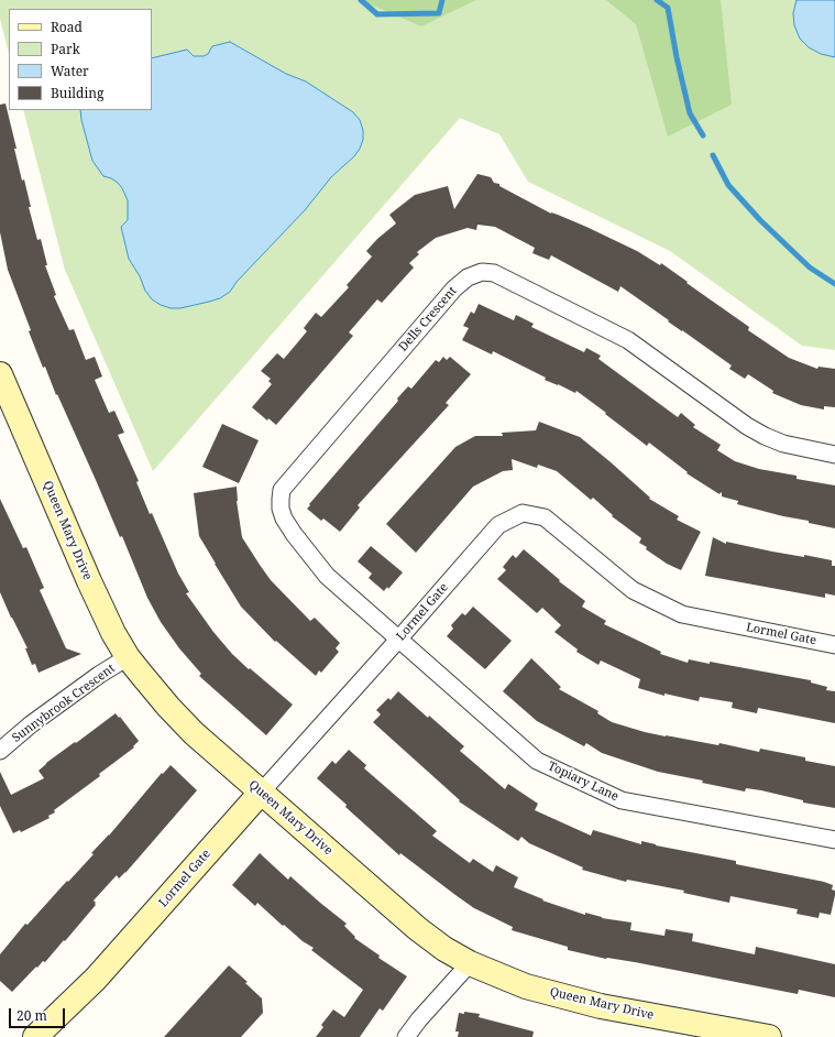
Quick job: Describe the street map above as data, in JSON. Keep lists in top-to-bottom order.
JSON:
{
  "streets": {
    "street": [
      "Dells Crescent",
      "Queen Mary Drive",
      "Lormel Gate",
      "Sunnybrook Crescent",
      "Topiary Lane"
    ]
  },
  "crossings": [
    ["Dells Crescent", "Lormel Gate"],
    ["Dells Crescent", "Topiary Lane"],
    ["Queen Mary Drive", "Lormel Gate"],
    ["Queen Mary Drive", "Sunnybrook Crescent"],
    ["Lormel Gate", "Topiary Lane"]
  ],
  "legend": [
    "Road",
    "Park",
    "Water",
    "Building"
  ],
  "scale_bar": "20 m"
}
